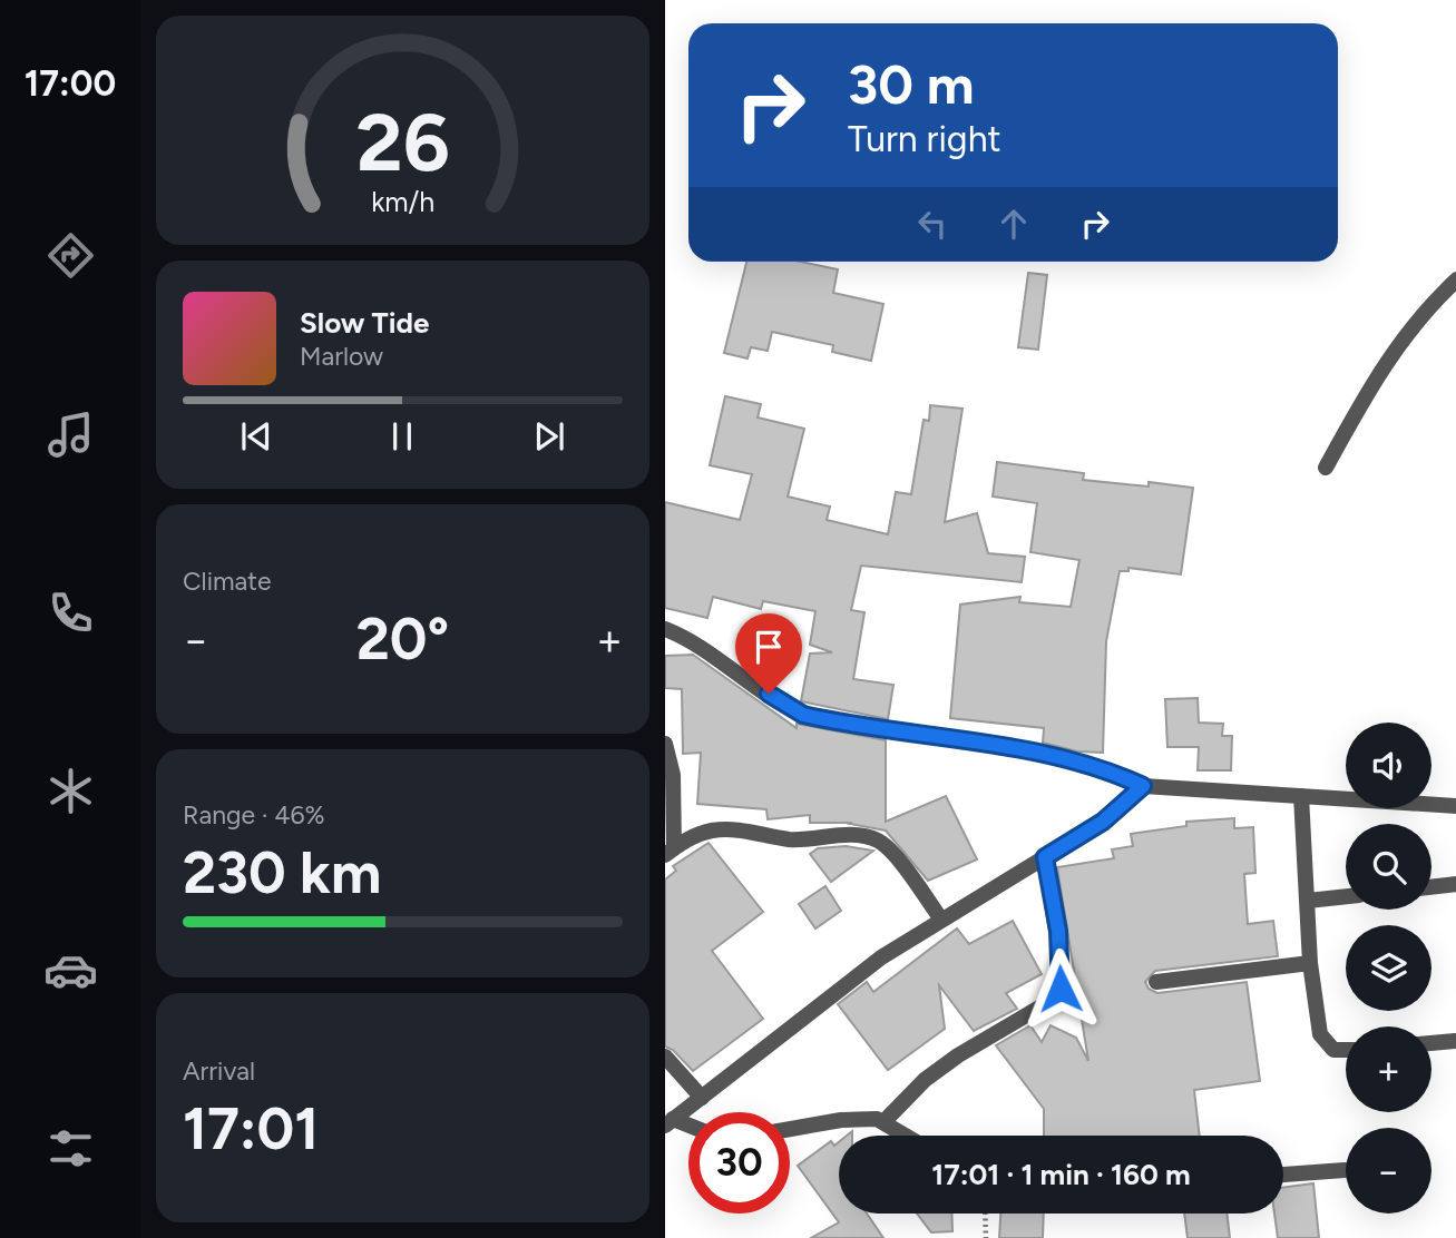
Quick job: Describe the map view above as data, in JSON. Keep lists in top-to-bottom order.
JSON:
{
  "page": {
    "tabs": "17:00",
    "turn": ["30 m", "Turn right"],
    "song": ["Slow Tide", "Marlow"],
    "tile": [
      "Climate",
      ["Range · 46%", "230 km"],
      ["Arrival", "17:01"]
    ],
    "heat": ["−", "20°", "+"],
    "map_buttons": ["+", "−"],
    "limit": "30",
    "trip": "17:01 · 1 min · 160 m",
    "gauge": ["26", "km/h"]
  }
}
